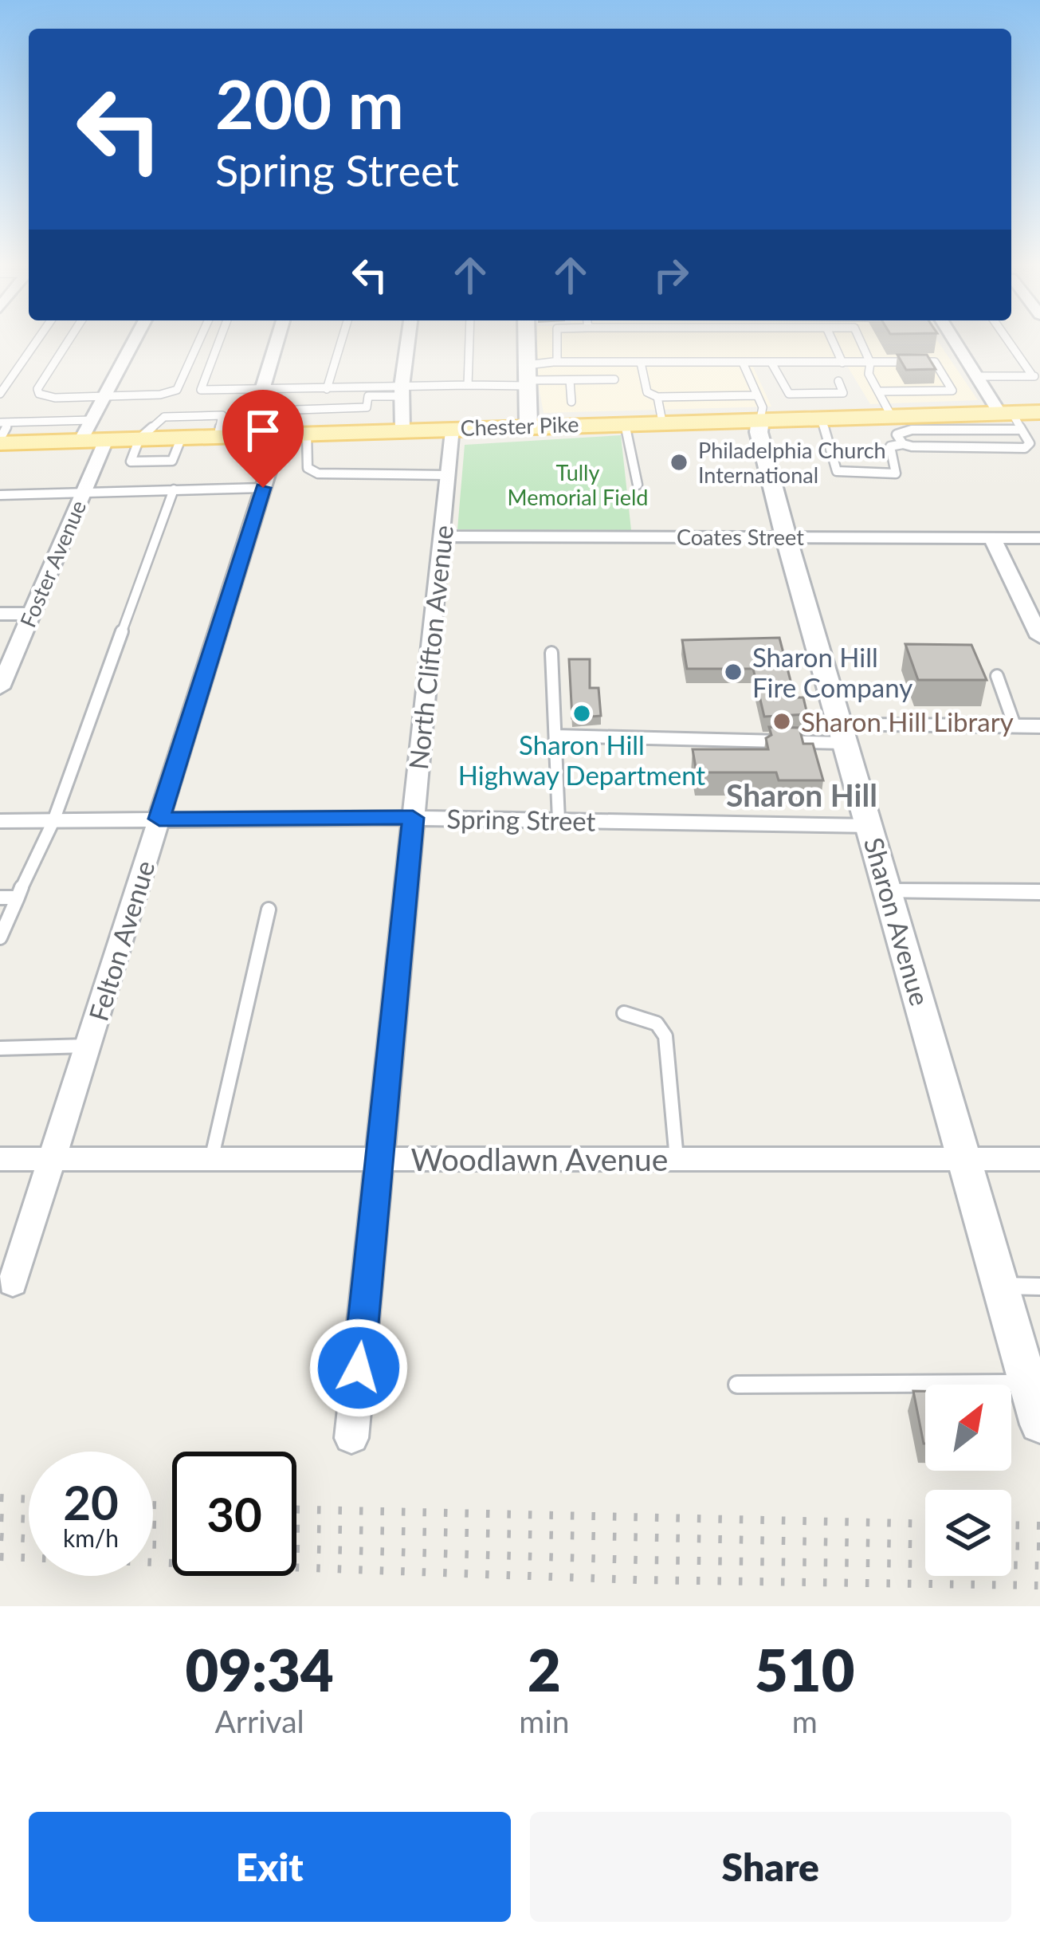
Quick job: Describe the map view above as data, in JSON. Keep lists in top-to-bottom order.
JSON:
{
  "streets": {
    "main road": ["Chester Pike"],
    "street": [
      "Coates Street",
      "Foster Avenue",
      "North Clifton Avenue",
      "Spring Street",
      "Sharon Avenue",
      "Felton Avenue",
      "Woodlawn Avenue"
    ]
  },
  "crossings": [
    ["Chester Pike", "Foster Avenue"],
    ["Chester Pike", "North Clifton Avenue"],
    ["Chester Pike", "Sharon Avenue"],
    ["Chester Pike", "Felton Avenue"],
    ["Coates Street", "North Clifton Avenue"],
    ["Coates Street", "Sharon Avenue"],
    ["North Clifton Avenue", "Spring Street"],
    ["North Clifton Avenue", "Woodlawn Avenue"],
    ["Spring Street", "Sharon Avenue"],
    ["Spring Street", "Felton Avenue"],
    ["Sharon Avenue", "Woodlawn Avenue"],
    ["Felton Avenue", "Woodlawn Avenue"]
  ],
  "districts": ["Sharon Hill"],
  "parks": ["Tully Memorial Field"],
  "places": [
    "Philadelphia Church International",
    "Sharon Hill Fire Company",
    "Sharon Hill Highway Department",
    "Sharon Hill Library"
  ],
  "north": "top right",
  "page": {
    "turn": ["200 m", "Spring Street"],
    "speed": "20 km/h",
    "limit": "30",
    "eta": [
      "09:34",
      "Arrival",
      "2",
      "min",
      "510",
      "m"
    ],
    "buttons": ["Exit", "Share"]
  }
}
